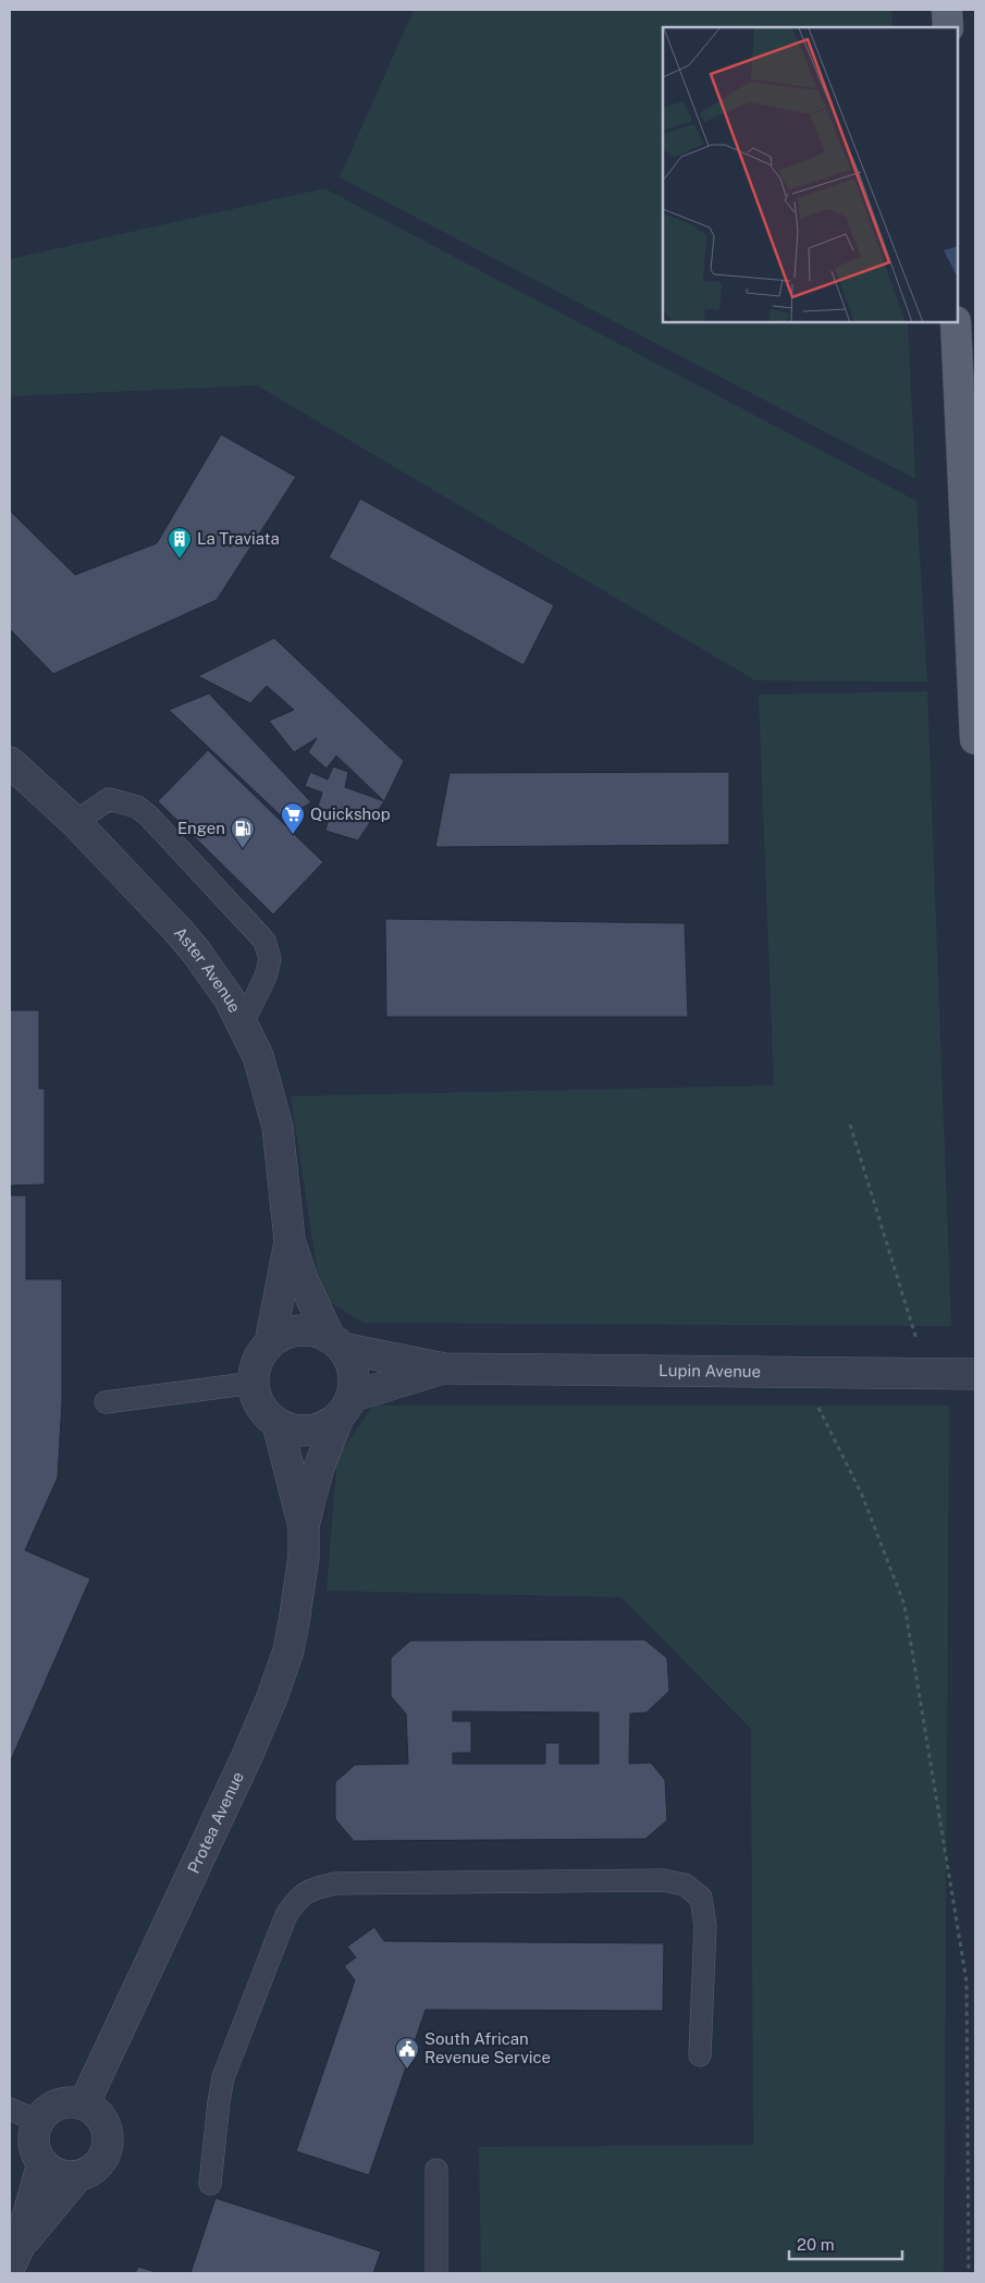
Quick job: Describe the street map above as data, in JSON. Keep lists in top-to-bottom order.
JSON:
{
  "streets": {
    "street": ["Aster Avenue", "Lupin Avenue", "Protea Avenue"]
  },
  "crossings": [
    ["Aster Avenue", "Lupin Avenue"],
    ["Aster Avenue", "Protea Avenue"],
    ["Lupin Avenue", "Protea Avenue"]
  ],
  "places": {
    "building": ["La Traviata"],
    "supermarket": ["Quickshop"],
    "fuel station": ["Engen"],
    "public building": ["South African Revenue Service"]
  },
  "scale_bar": "20 m"
}
